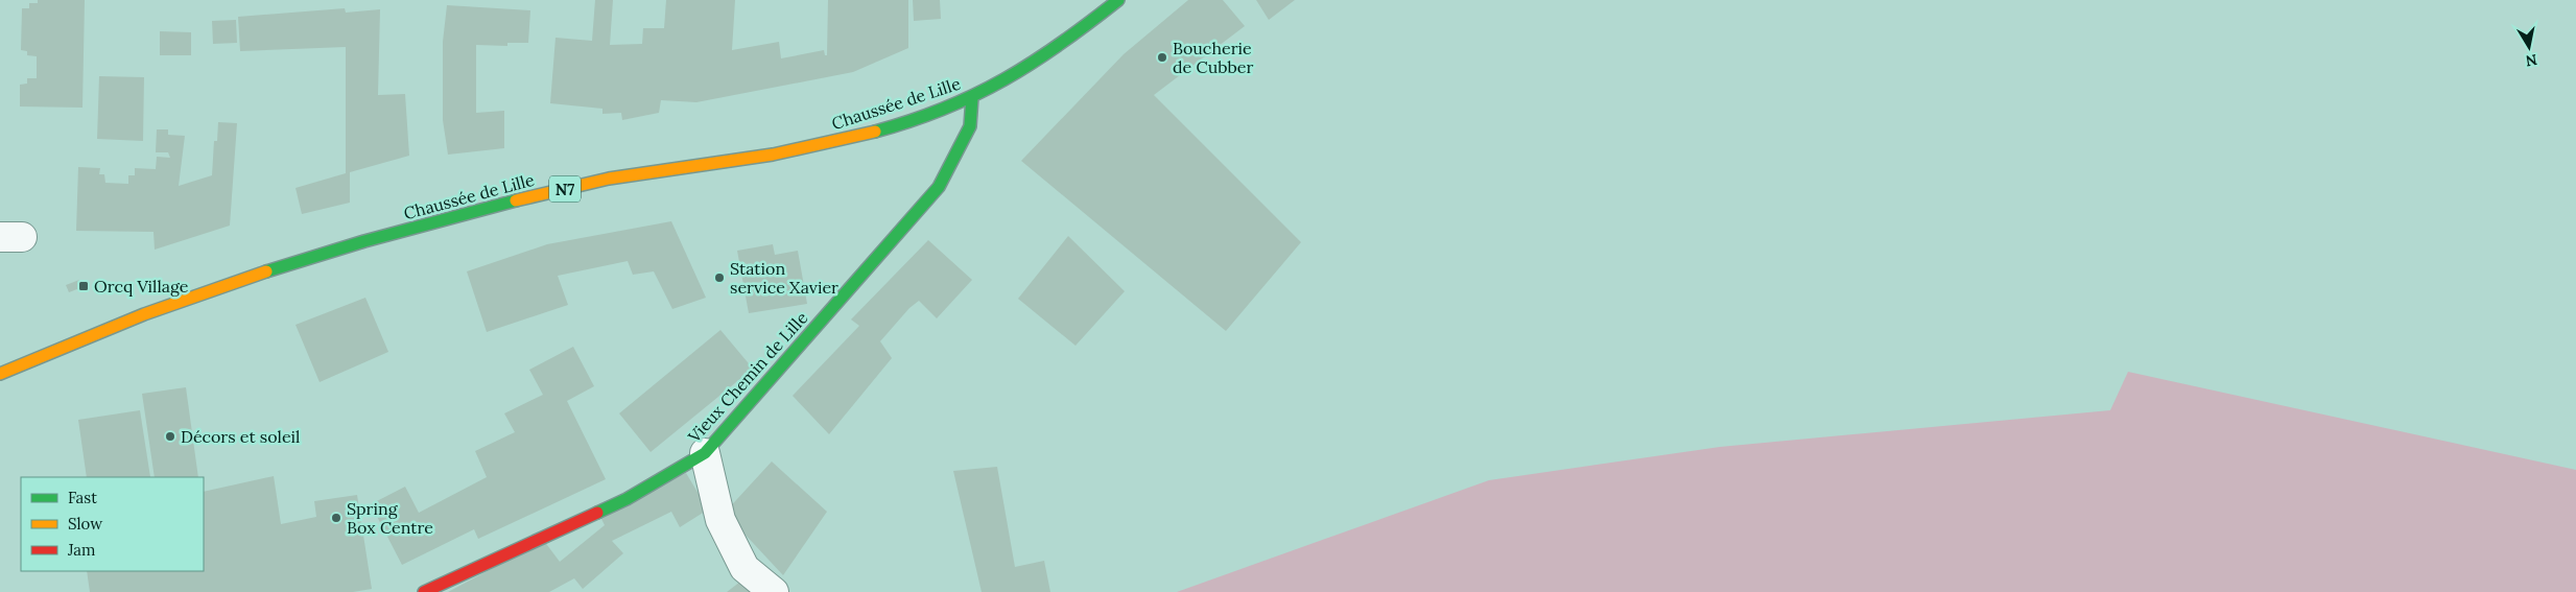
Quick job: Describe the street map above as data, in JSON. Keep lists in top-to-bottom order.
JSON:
{
  "streets": {
    "main road": ["Chaussée de Lille", "N7", "Vieux Chemin de Lille"]
  },
  "crossings": [
    ["Chaussée de Lille", "Vieux Chemin de Lille"]
  ],
  "places": {
    "other": [
      "Boucherie de Cubber",
      "Station service Xavier",
      "Décors et soleil",
      "Spring Box Centre"
    ],
    "transit": ["Orcq Village"]
  },
  "legend": ["Fast", "Slow", "Jam"],
  "north": "bottom"
}
